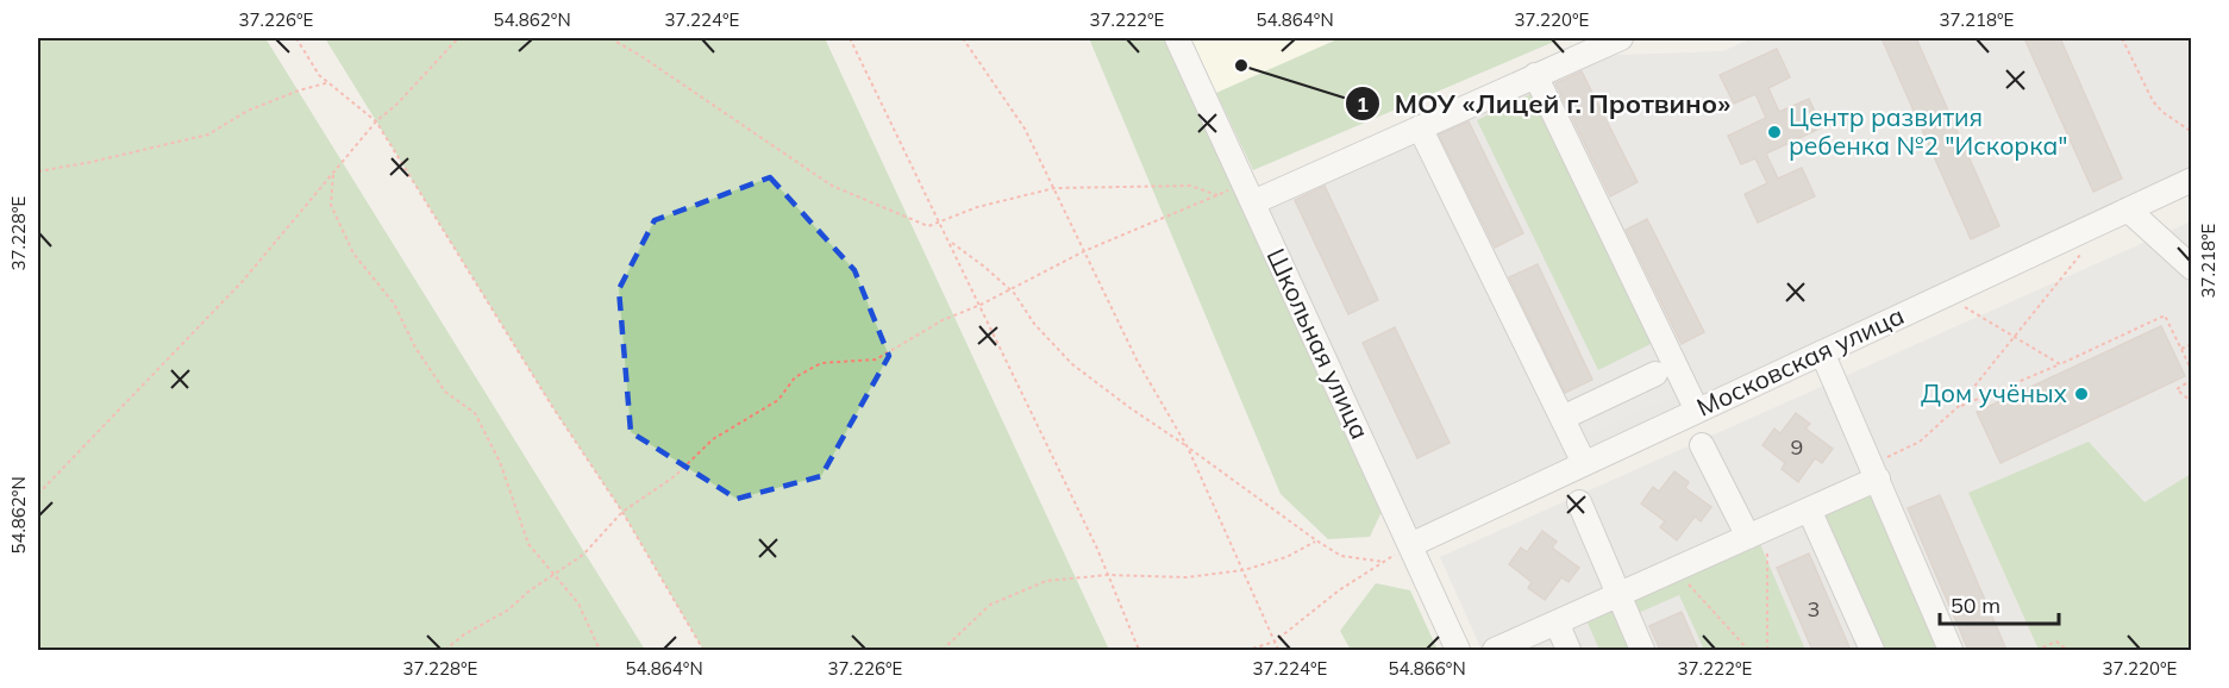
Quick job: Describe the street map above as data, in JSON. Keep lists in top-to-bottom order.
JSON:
{
  "streets": {
    "street": ["Школьная улица", "Московская улица"]
  },
  "crossings": [
    ["Школьная улица", "Московская улица"]
  ],
  "places": ["МОУ «Лицей г. Протвино»", "Центр развития ребенка №2 \"Искорка\"", "Дом учёных"],
  "house_numbers": ["9", "3"],
  "scale_bar": "50 m",
  "coordinates": [
    "37.226°E",
    "54.862°N",
    "37.224°E",
    "37.222°E",
    "54.864°N",
    "37.220°E",
    "37.218°E",
    "37.228°E",
    "54.866°N"
  ]
}
